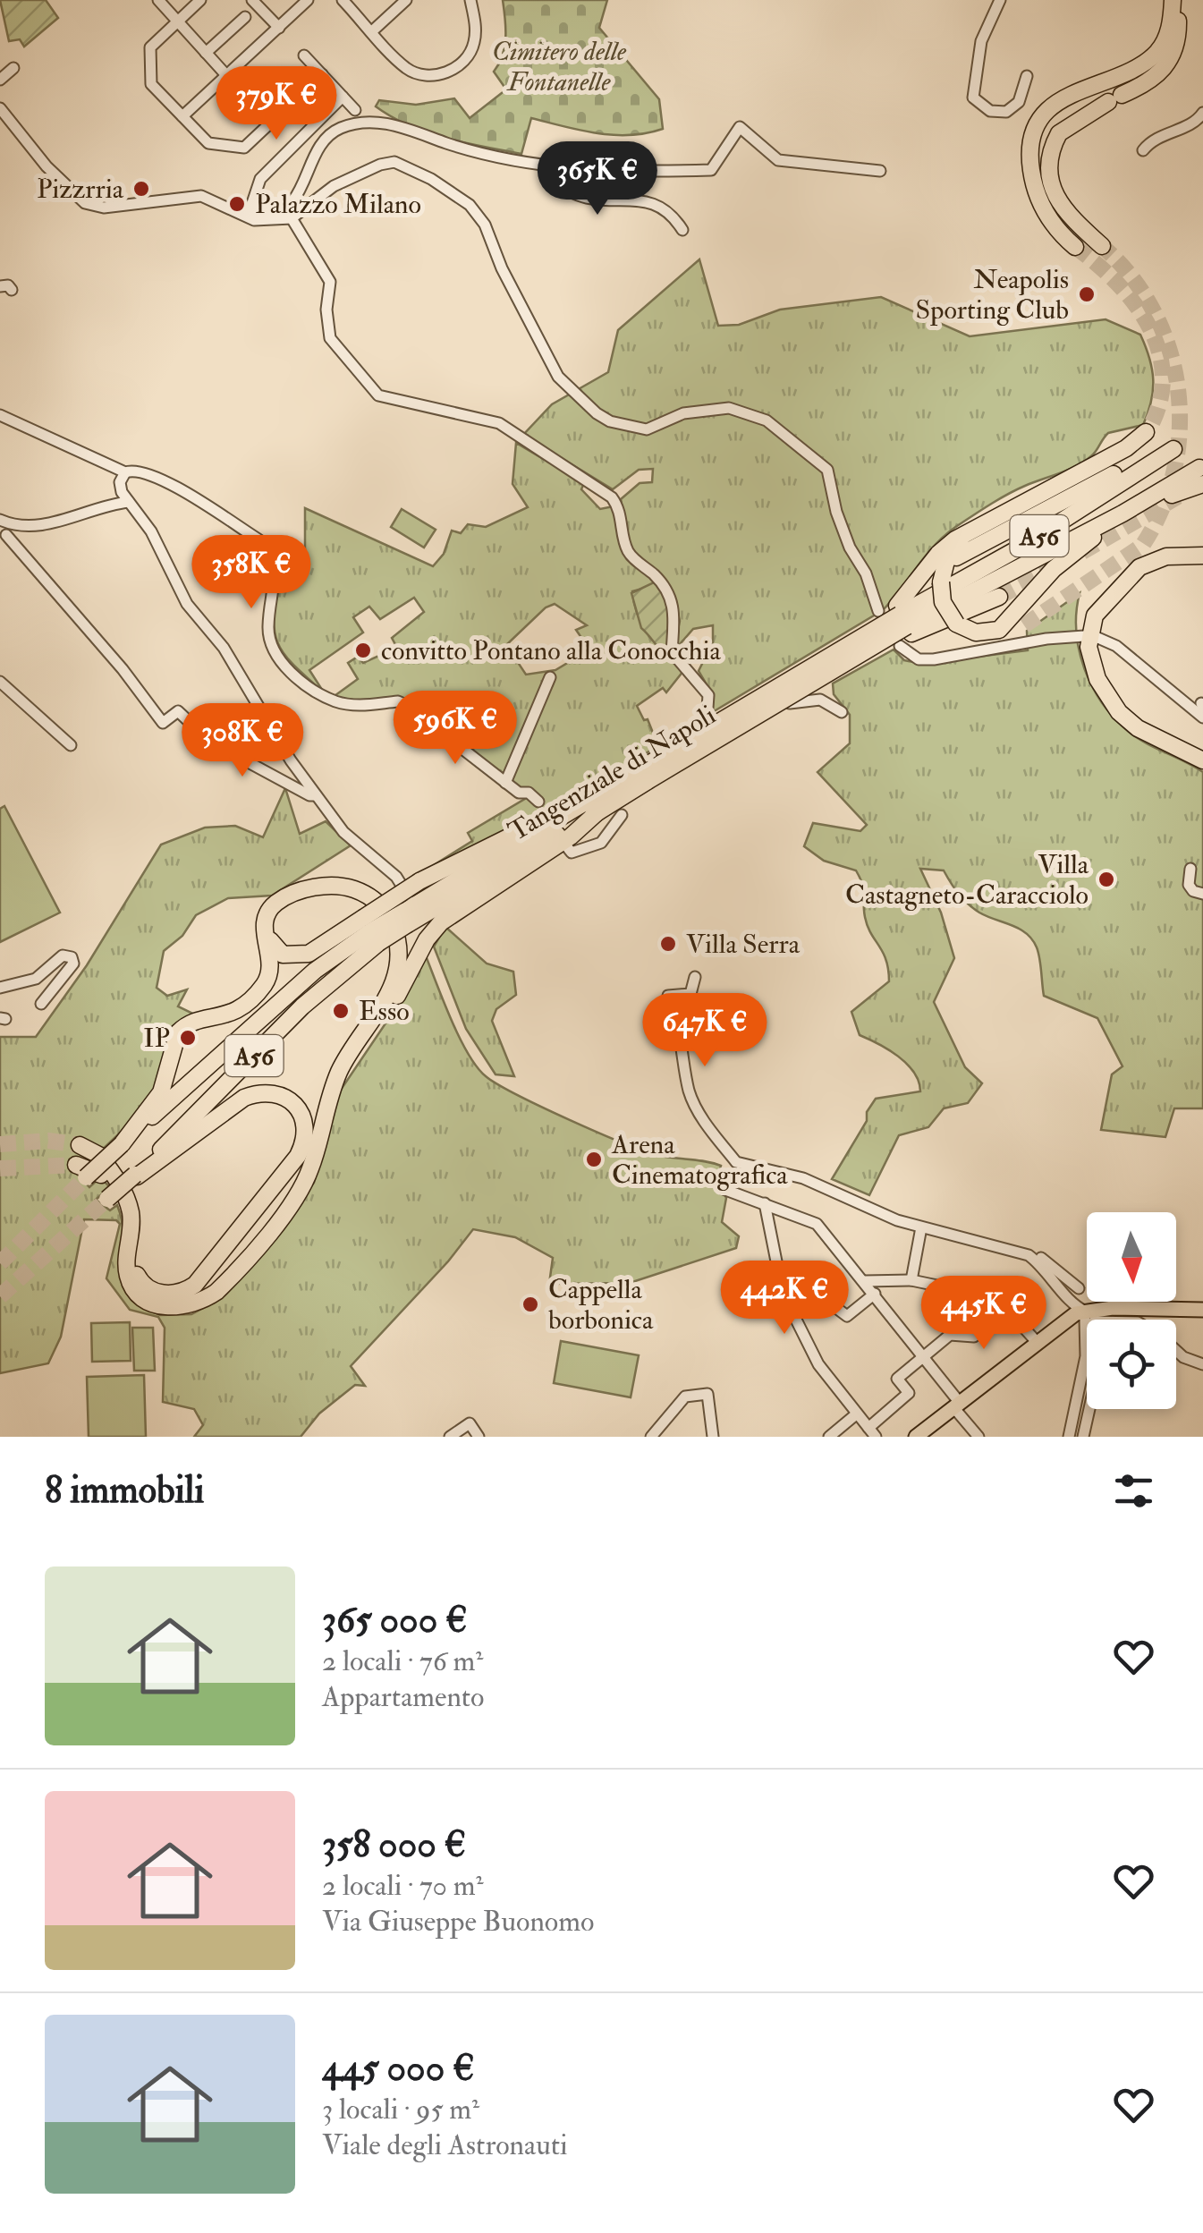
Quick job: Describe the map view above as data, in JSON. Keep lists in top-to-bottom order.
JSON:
{
  "streets": {
    "highway": ["A56", "Tangenziale di Napoli"]
  },
  "parks": ["Cimitero delle Fontanelle"],
  "places": [
    "Pizzrria",
    "Palazzo Milano",
    "Neapolis Sporting Club",
    "convitto Pontano alla Conocchia",
    "Villa Castagneto-Caracciolo",
    "Villa Serra",
    "Esso",
    "IP",
    "Arena Cinematografica",
    "Cappella borbonica"
  ],
  "north": "bottom",
  "page": {
    "price": [
      "379K €",
      "365K €",
      "358K €",
      "596K €",
      "308K €",
      "647K €",
      "442K €",
      "445K €"
    ],
    "heading": "8 immobili",
    "list": [
      {
        "name": "365 000 €",
        "note": "2 locali · 76 m² · Appartamento"
      },
      {
        "name": "358 000 €",
        "note": "2 locali · 70 m² · Via Giuseppe Buonomo"
      },
      {
        "name": "445 000 €",
        "note": "3 locali · 95 m² · Viale degli Astronauti"
      }
    ]
  }
}
